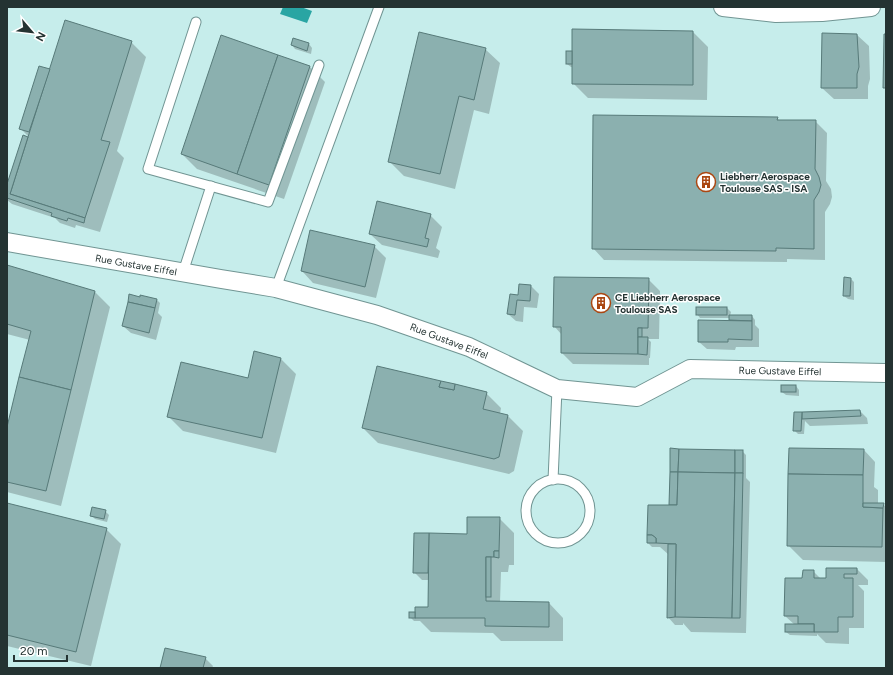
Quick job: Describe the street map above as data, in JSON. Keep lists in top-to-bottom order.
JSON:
{
  "streets": {
    "street": ["Rue Gustave Eiffel"]
  },
  "places": {
    "building": ["Liebherr Aerospace Toulouse SAS - ISA", "CE Liebherr Aerospace Toulouse SAS"]
  },
  "scale_bar": "20 m",
  "north": "bottom right"
}
